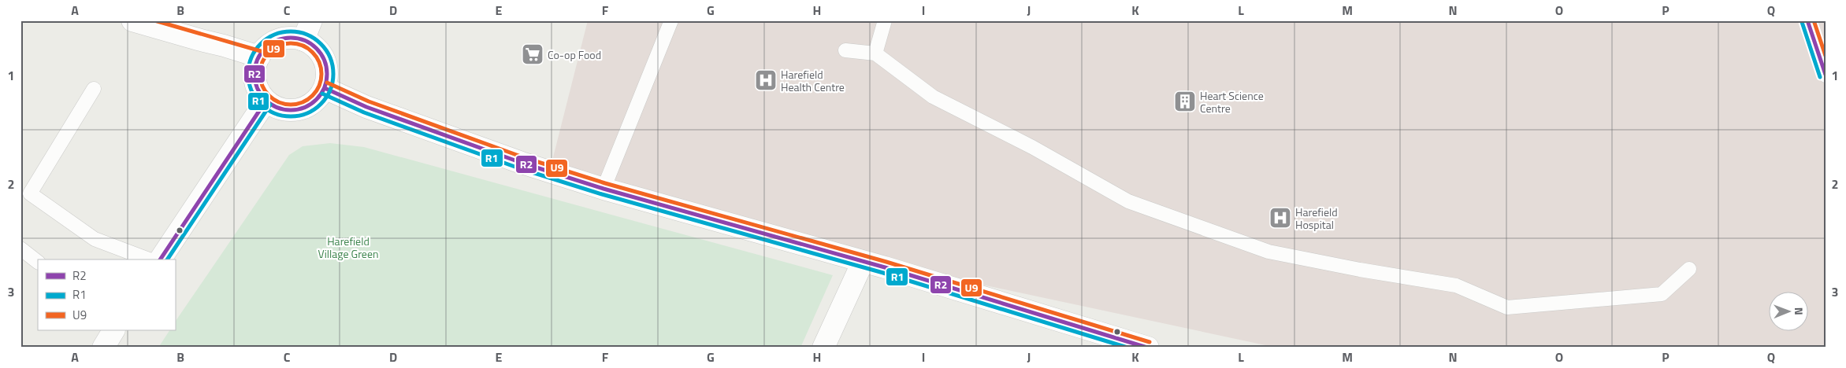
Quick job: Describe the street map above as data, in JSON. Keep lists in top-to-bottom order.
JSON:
{
  "parks": ["Harefield Village Green"],
  "places": {
    "supermarket": ["Co-op Food"],
    "hospital": ["Harefield Health Centre", "Harefield Hospital"],
    "building": ["Heart Science Centre"]
  },
  "lines": ["transit line R2", "transit line U9", "transit line R1"],
  "legend": ["R2", "R1", "U9"],
  "north": "right",
  "grid": {
    "columns": [
      "A",
      "B",
      "C",
      "D",
      "E",
      "F",
      "G",
      "H",
      "I",
      "J",
      "K",
      "L",
      "M",
      "N",
      "O",
      "P",
      "Q"
    ],
    "rows": ["1", "2", "3"]
  }
}
